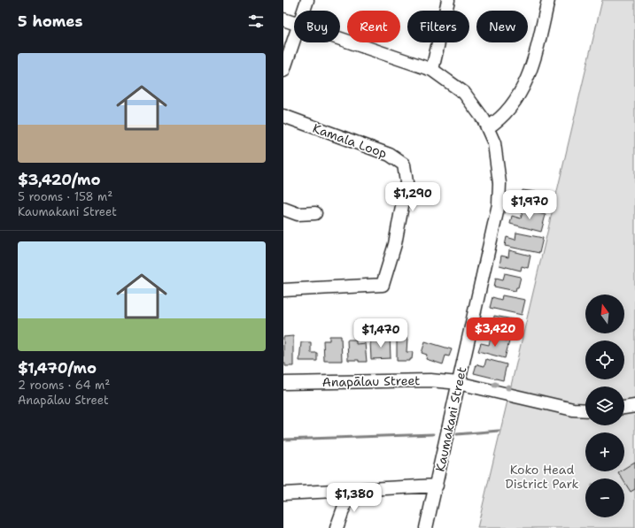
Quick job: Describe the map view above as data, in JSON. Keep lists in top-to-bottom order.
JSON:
{
  "streets": {
    "street": ["Kamala Loop", "Anapālau Street", "Kaumakani Street"]
  },
  "crossings": [
    ["Anapālau Street", "Kaumakani Street"]
  ],
  "parks": ["Koko Head District Park"],
  "north": "top",
  "page": {
    "heading": "5 homes",
    "chip": [
      "Buy",
      "Rent",
      "Filters",
      "New"
    ],
    "list": [
      {
        "name": "$3,420/mo",
        "note": "5 rooms · 158 m² · Kaumakani Street"
      },
      {
        "name": "$1,470/mo",
        "note": "2 rooms · 64 m² · Anapālau Street"
      }
    ],
    "price": [
      "$1,290",
      "$1,970",
      "$3,420",
      "$1,470",
      "$1,380"
    ],
    "map_buttons": ["+", "−"]
  }
}
